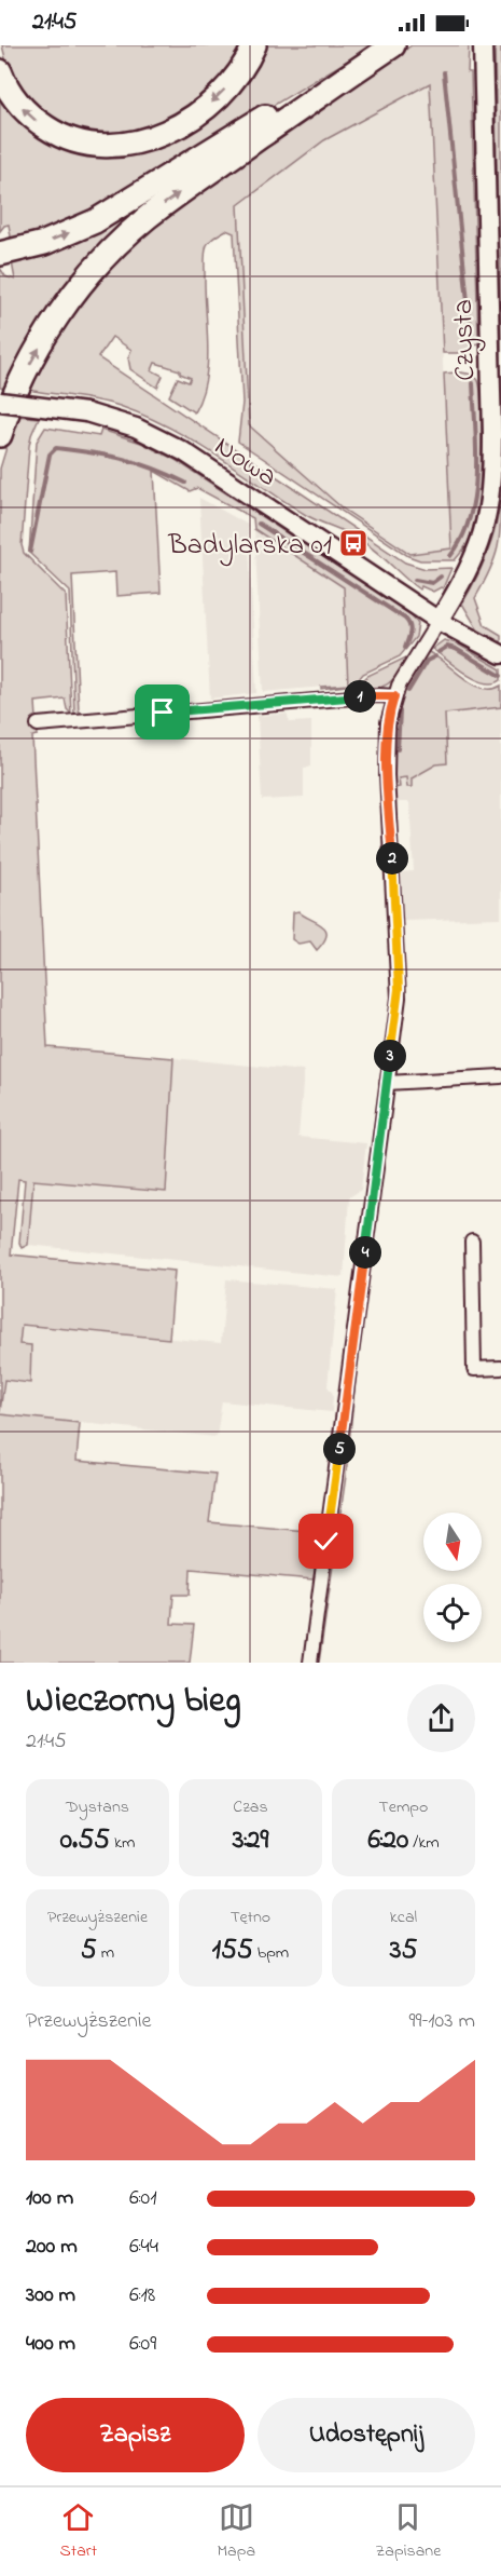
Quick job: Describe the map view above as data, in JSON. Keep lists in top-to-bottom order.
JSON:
{
  "streets": {
    "street": ["Czysta", "Nowa"]
  },
  "crossings": [
    ["Czysta", "Nowa"]
  ],
  "places": {
    "bus stop": ["Badylarska 01"]
  },
  "north": "bottom",
  "page": {
    "status": "21:45",
    "pins": [
      "1",
      "2",
      "3",
      "4",
      "5"
    ],
    "heading": ["Wieczorny bieg", "21:45"],
    "stats": [
      ["Dystans", "0.55 km"],
      ["Czas", "3:29"],
      ["Tempo", "6:20 /km"],
      ["Przewyższenie", "5 m"],
      ["Tętno", "155 bpm"],
      ["kcal", "35"]
    ],
    "chart": ["Przewyższenie", "99–103 m"],
    "list": [
      {
        "name": "100 m",
        "note": "6:01"
      },
      {
        "name": "200 m",
        "note": "6:44"
      },
      {
        "name": "300 m",
        "note": "6:18"
      },
      {
        "name": "400 m",
        "note": "6:09"
      }
    ],
    "buttons": ["Zapisz", "Udostępnij"],
    "tabs": ["Start", "Mapa", "Zapisane"]
  }
}
